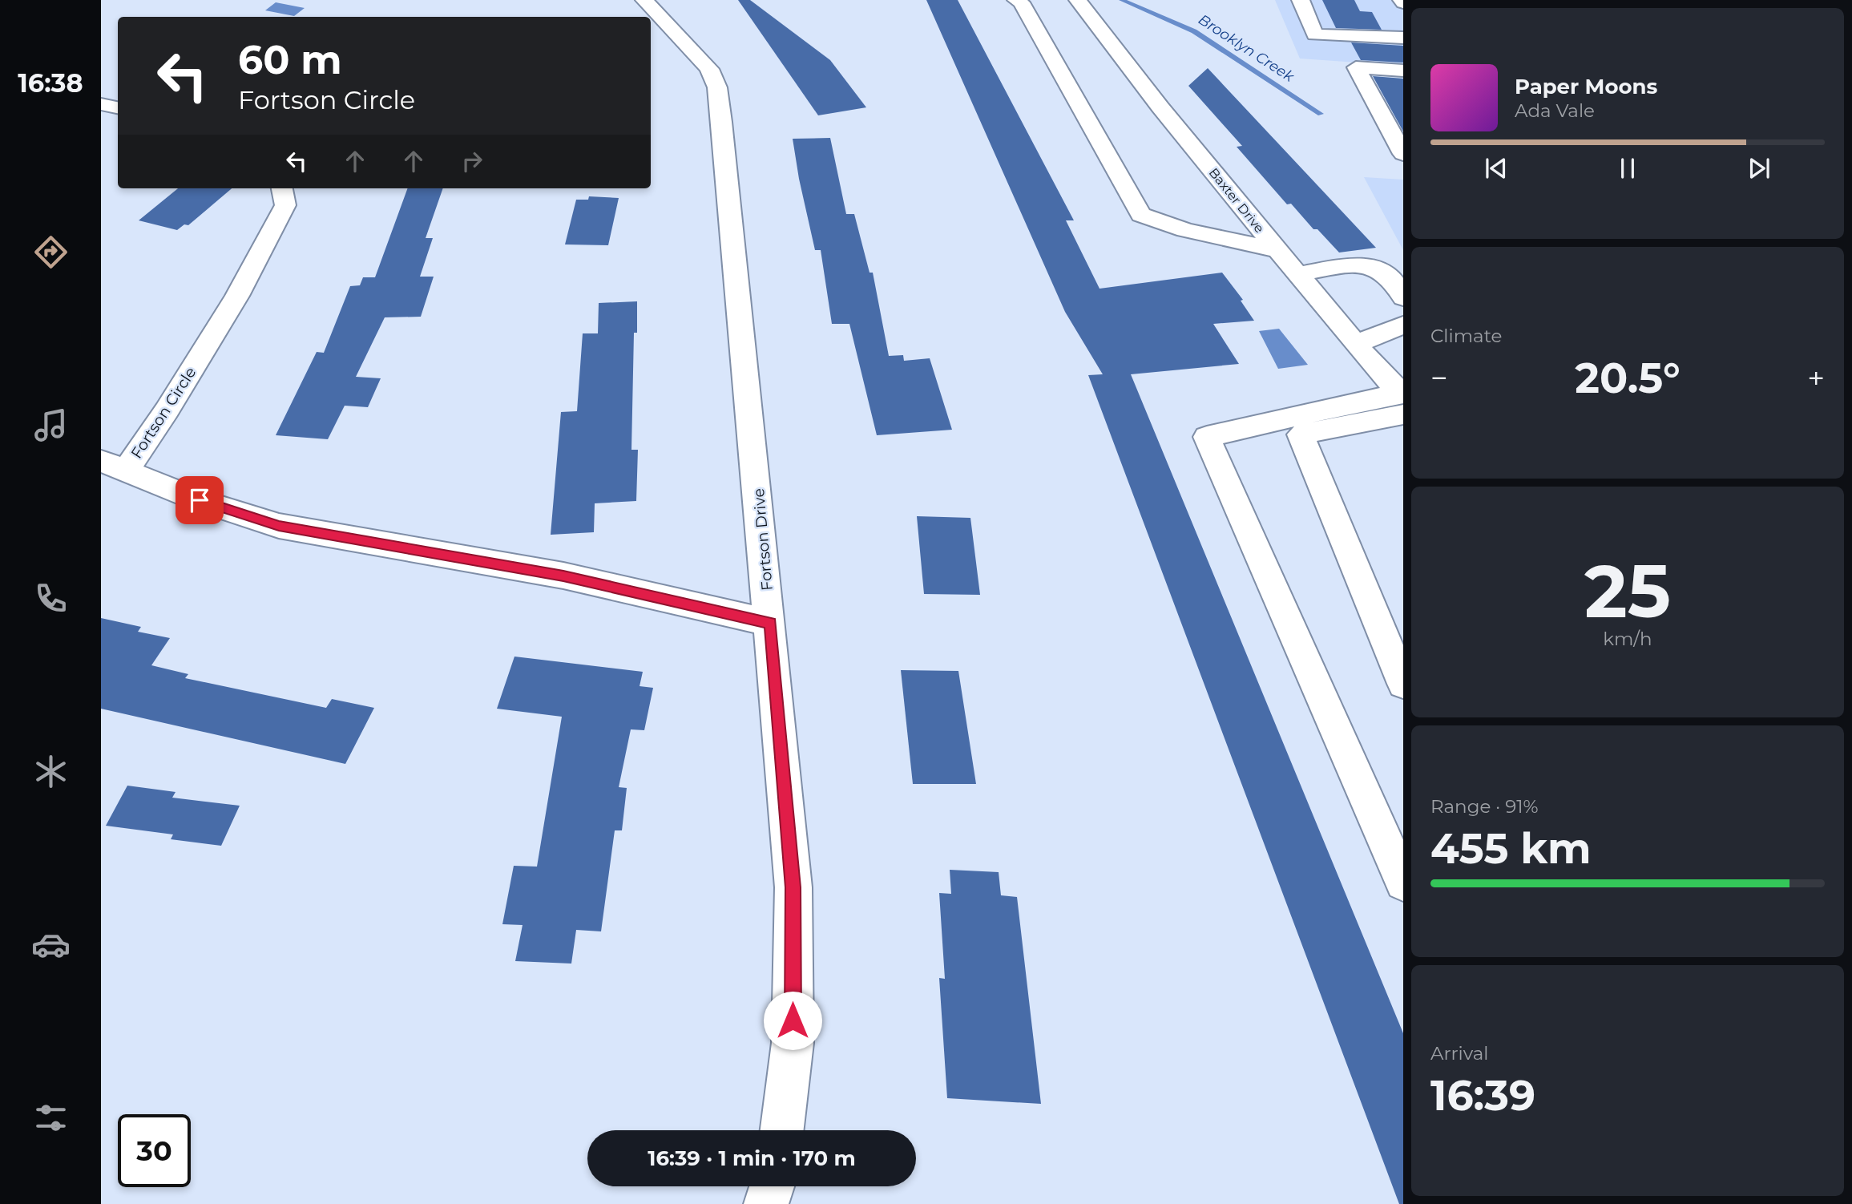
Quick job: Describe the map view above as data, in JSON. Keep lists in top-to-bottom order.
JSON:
{
  "streets": {
    "street": ["Baxter Drive", "Fortson Circle", "Fortson Drive"]
  },
  "crossings": [
    ["Fortson Circle", "Fortson Drive"]
  ],
  "water": ["Brooklyn Creek"],
  "page": {
    "tabs": "16:38",
    "turn": ["60 m", "Fortson Circle"],
    "song": ["Paper Moons", "Ada Vale"],
    "tile": [
      "Climate",
      ["25", "km/h"],
      ["Range · 91%", "455 km"],
      ["Arrival", "16:39"]
    ],
    "heat": ["−", "20.5°", "+"],
    "limit": "30",
    "trip": "16:39 · 1 min · 170 m"
  }
}
